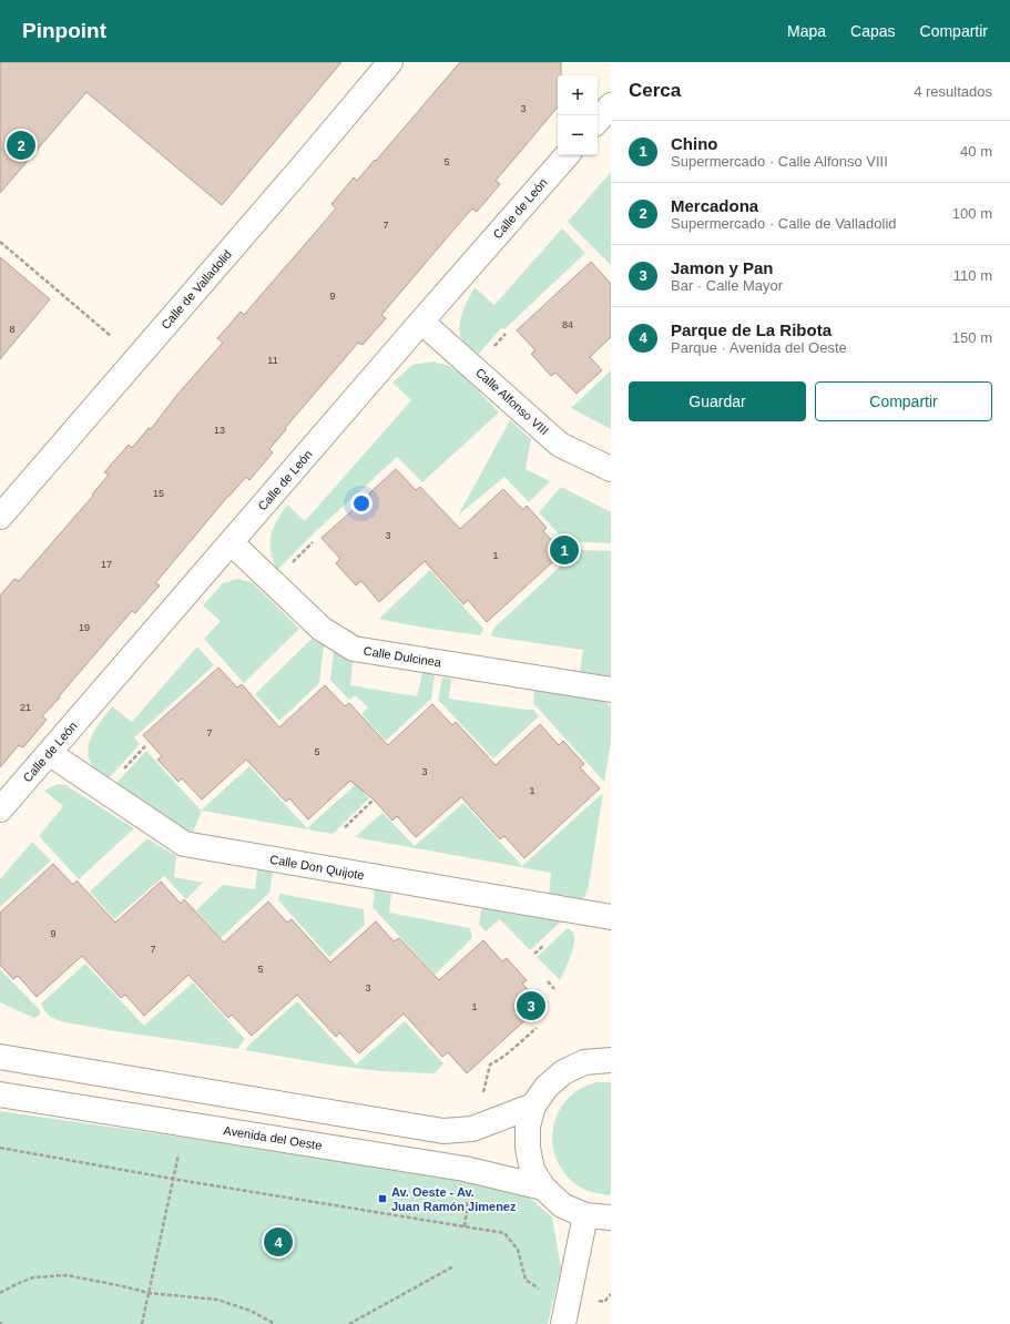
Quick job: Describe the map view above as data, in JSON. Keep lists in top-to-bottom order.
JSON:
{
  "streets": {
    "street": [
      "Calle de León",
      "Calle de Valladolid",
      "Calle Alfonso VIII",
      "Calle Dulcinea",
      "Calle Don Quijote",
      "Avenida del Oeste"
    ]
  },
  "crossings": [
    ["Calle de León", "Calle Alfonso VIII"],
    ["Calle de León", "Calle Dulcinea"],
    ["Calle de León", "Calle Don Quijote"]
  ],
  "places": {
    "transit": ["Av. Oeste - Av. Juan Ramón Jimenez"]
  },
  "house_numbers": [
    "3",
    "5",
    "7",
    "9",
    "84",
    "8",
    "11",
    "13",
    "15",
    "3",
    "1",
    "17",
    "19",
    "21",
    "7",
    "5",
    "3",
    "1",
    "9",
    "7",
    "5",
    "3",
    "1"
  ],
  "page": {
    "header": "Pinpoint",
    "nav": ["Mapa", "Capas", "Compartir"],
    "heading": ["Cerca", "4 resultados"],
    "map_buttons": ["+", "−"],
    "list": [
      {
        "mark": "1",
        "name": "Chino",
        "note": "Supermercado · Calle Alfonso VIII",
        "value": "40 m"
      },
      {
        "mark": "2",
        "name": "Mercadona",
        "note": "Supermercado · Calle de Valladolid",
        "value": "100 m"
      },
      {
        "mark": "3",
        "name": "Jamon y Pan",
        "note": "Bar · Calle Mayor",
        "value": "110 m"
      },
      {
        "mark": "4",
        "name": "Parque de La Ribota",
        "note": "Parque · Avenida del Oeste",
        "value": "150 m"
      }
    ],
    "pins": [
      "2",
      "1",
      "3",
      "4"
    ],
    "buttons": ["Guardar", "Compartir"]
  }
}
